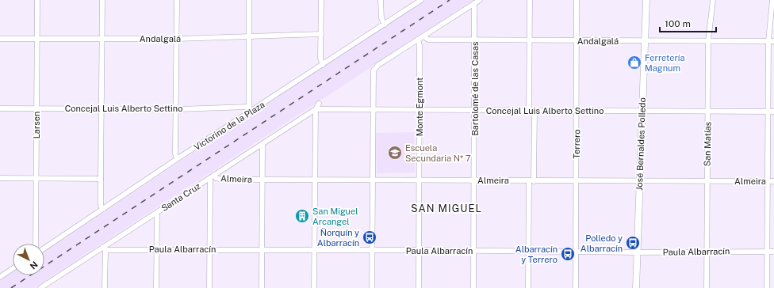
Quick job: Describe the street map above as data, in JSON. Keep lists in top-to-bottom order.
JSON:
{
  "streets": {
    "main road": ["José Bernaldes Polledo"],
    "street": [
      "Andalgalá",
      "Bartolomé de las Casas",
      "Monte Egmont",
      "Concejal Luis Alberto Settino",
      "Larsen",
      "Victorino de la Plaza",
      "Terrero",
      "San Matías",
      "Almeira",
      "Santa Cruz",
      "Paula Albarracín"
    ]
  },
  "crossings": [
    ["Andalgalá", "Bartolomé de las Casas"],
    ["Andalgalá", "Larsen"],
    ["Andalgalá", "Terrero"],
    ["Andalgalá", "José Bernaldes Polledo"],
    ["Andalgalá", "San Matías"],
    ["Bartolomé de las Casas", "Concejal Luis Alberto Settino"],
    ["Bartolomé de las Casas", "Almeira"],
    ["Bartolomé de las Casas", "Paula Albarracín"],
    ["Monte Egmont", "Concejal Luis Alberto Settino"],
    ["Monte Egmont", "Almeira"],
    ["Monte Egmont", "Paula Albarracín"],
    ["Concejal Luis Alberto Settino", "Larsen"],
    ["Concejal Luis Alberto Settino", "Victorino de la Plaza"],
    ["Concejal Luis Alberto Settino", "Terrero"],
    ["Concejal Luis Alberto Settino", "José Bernaldes Polledo"],
    ["Concejal Luis Alberto Settino", "San Matías"],
    ["Concejal Luis Alberto Settino", "Santa Cruz"],
    ["Terrero", "Almeira"],
    ["Terrero", "Paula Albarracín"],
    ["José Bernaldes Polledo", "Almeira"],
    ["José Bernaldes Polledo", "Paula Albarracín"],
    ["San Matías", "Almeira"],
    ["San Matías", "Paula Albarracín"],
    ["Almeira", "Santa Cruz"],
    ["Santa Cruz", "Paula Albarracín"]
  ],
  "districts": ["SAN MIGUEL"],
  "places": {
    "shop": ["Ferretería Magnum"],
    "school or university": ["Escuela Secundaria N* 7"],
    "building": ["San Miguel Arcangel"],
    "bus stop": ["Ñorquín y Albarracín", "Polledo y Albarracín", "Albarracín y Terrero"]
  },
  "scale_bar": "100 m",
  "north": "bottom right"
}
